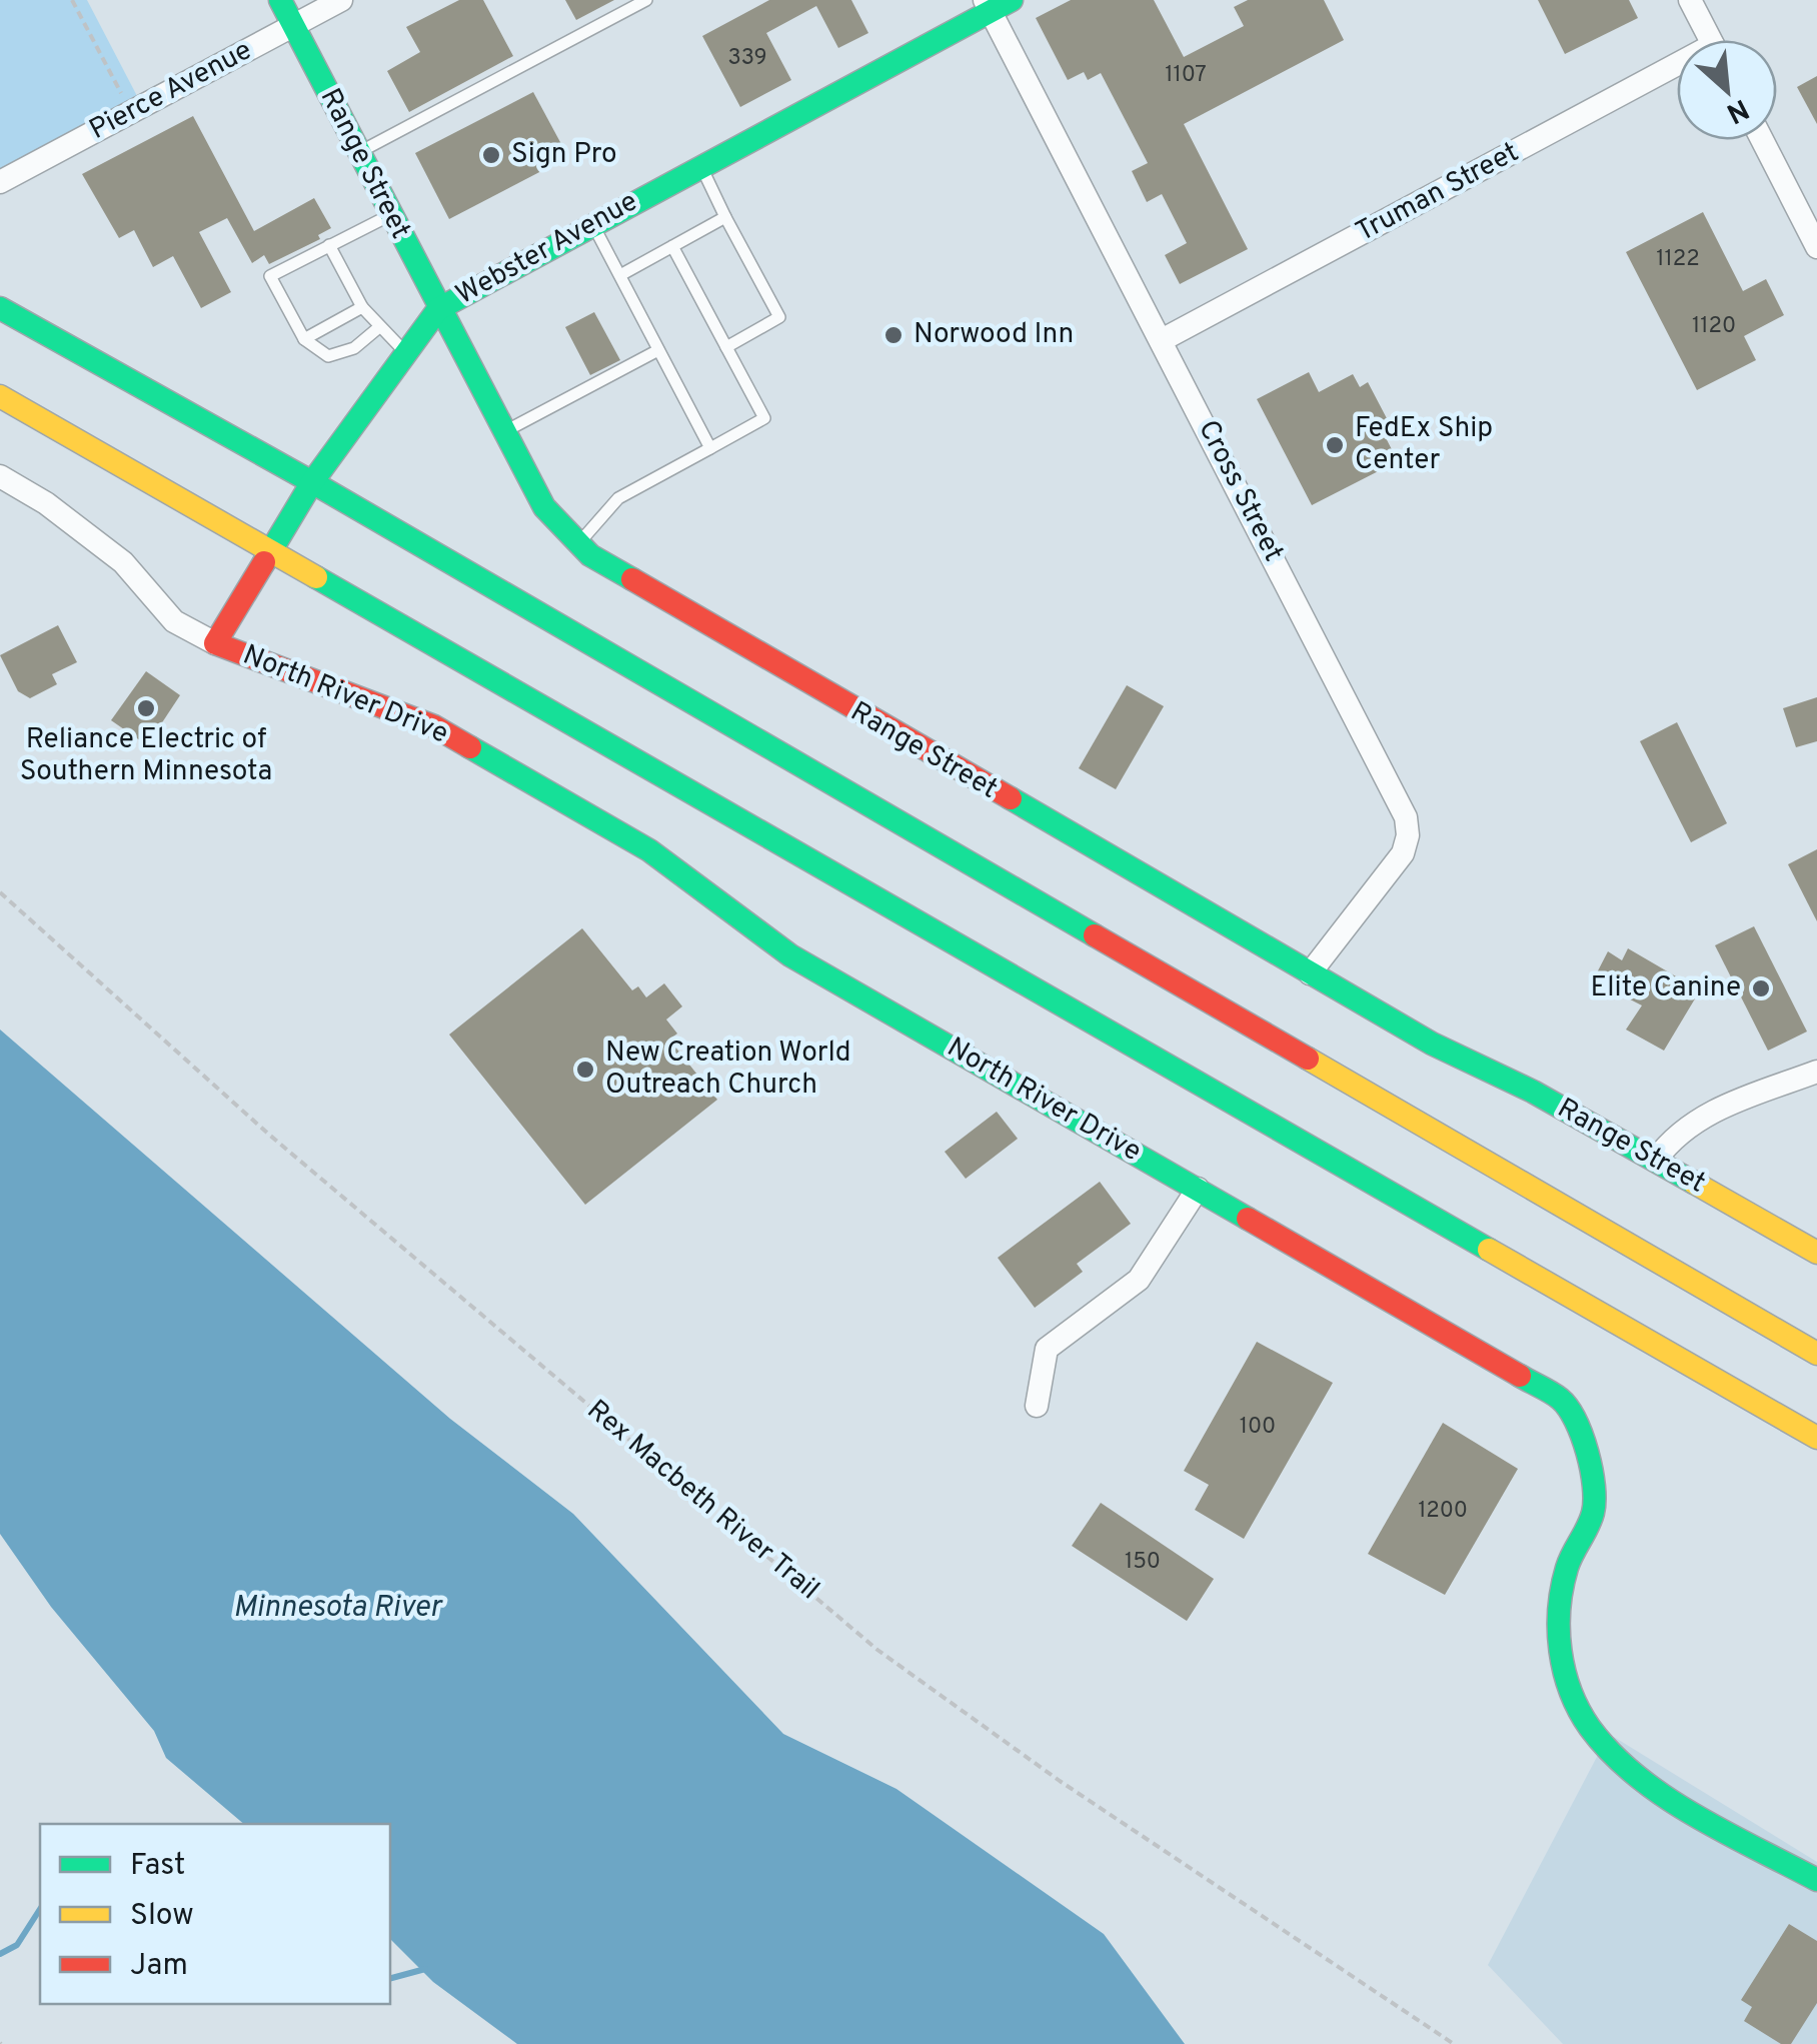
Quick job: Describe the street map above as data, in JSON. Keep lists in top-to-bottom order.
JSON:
{
  "streets": {
    "main road": ["Range Street", "Webster Avenue", "North River Drive"],
    "street": ["Pierce Avenue", "Truman Street", "Cross Street"],
    "path": ["Rex Macbeth River Trail"]
  },
  "crossings": [
    ["Pierce Avenue", "Range Street"],
    ["Range Street", "Webster Avenue"],
    ["Range Street", "Cross Street"],
    ["Truman Street", "Cross Street"],
    ["Webster Avenue", "Cross Street"],
    ["Webster Avenue", "North River Drive"]
  ],
  "water": ["Minnesota River"],
  "places": [
    "Sign Pro",
    "Norwood Inn",
    "FedEx Ship Center",
    "Reliance Electric of Southern Minnesota",
    "Elite Canine",
    "New Creation World Outreach Church"
  ],
  "house_numbers": [
    "339",
    "1107",
    "1122",
    "1120",
    "100",
    "1200",
    "150"
  ],
  "legend": ["Fast", "Slow", "Jam"],
  "north": "bottom right"
}
